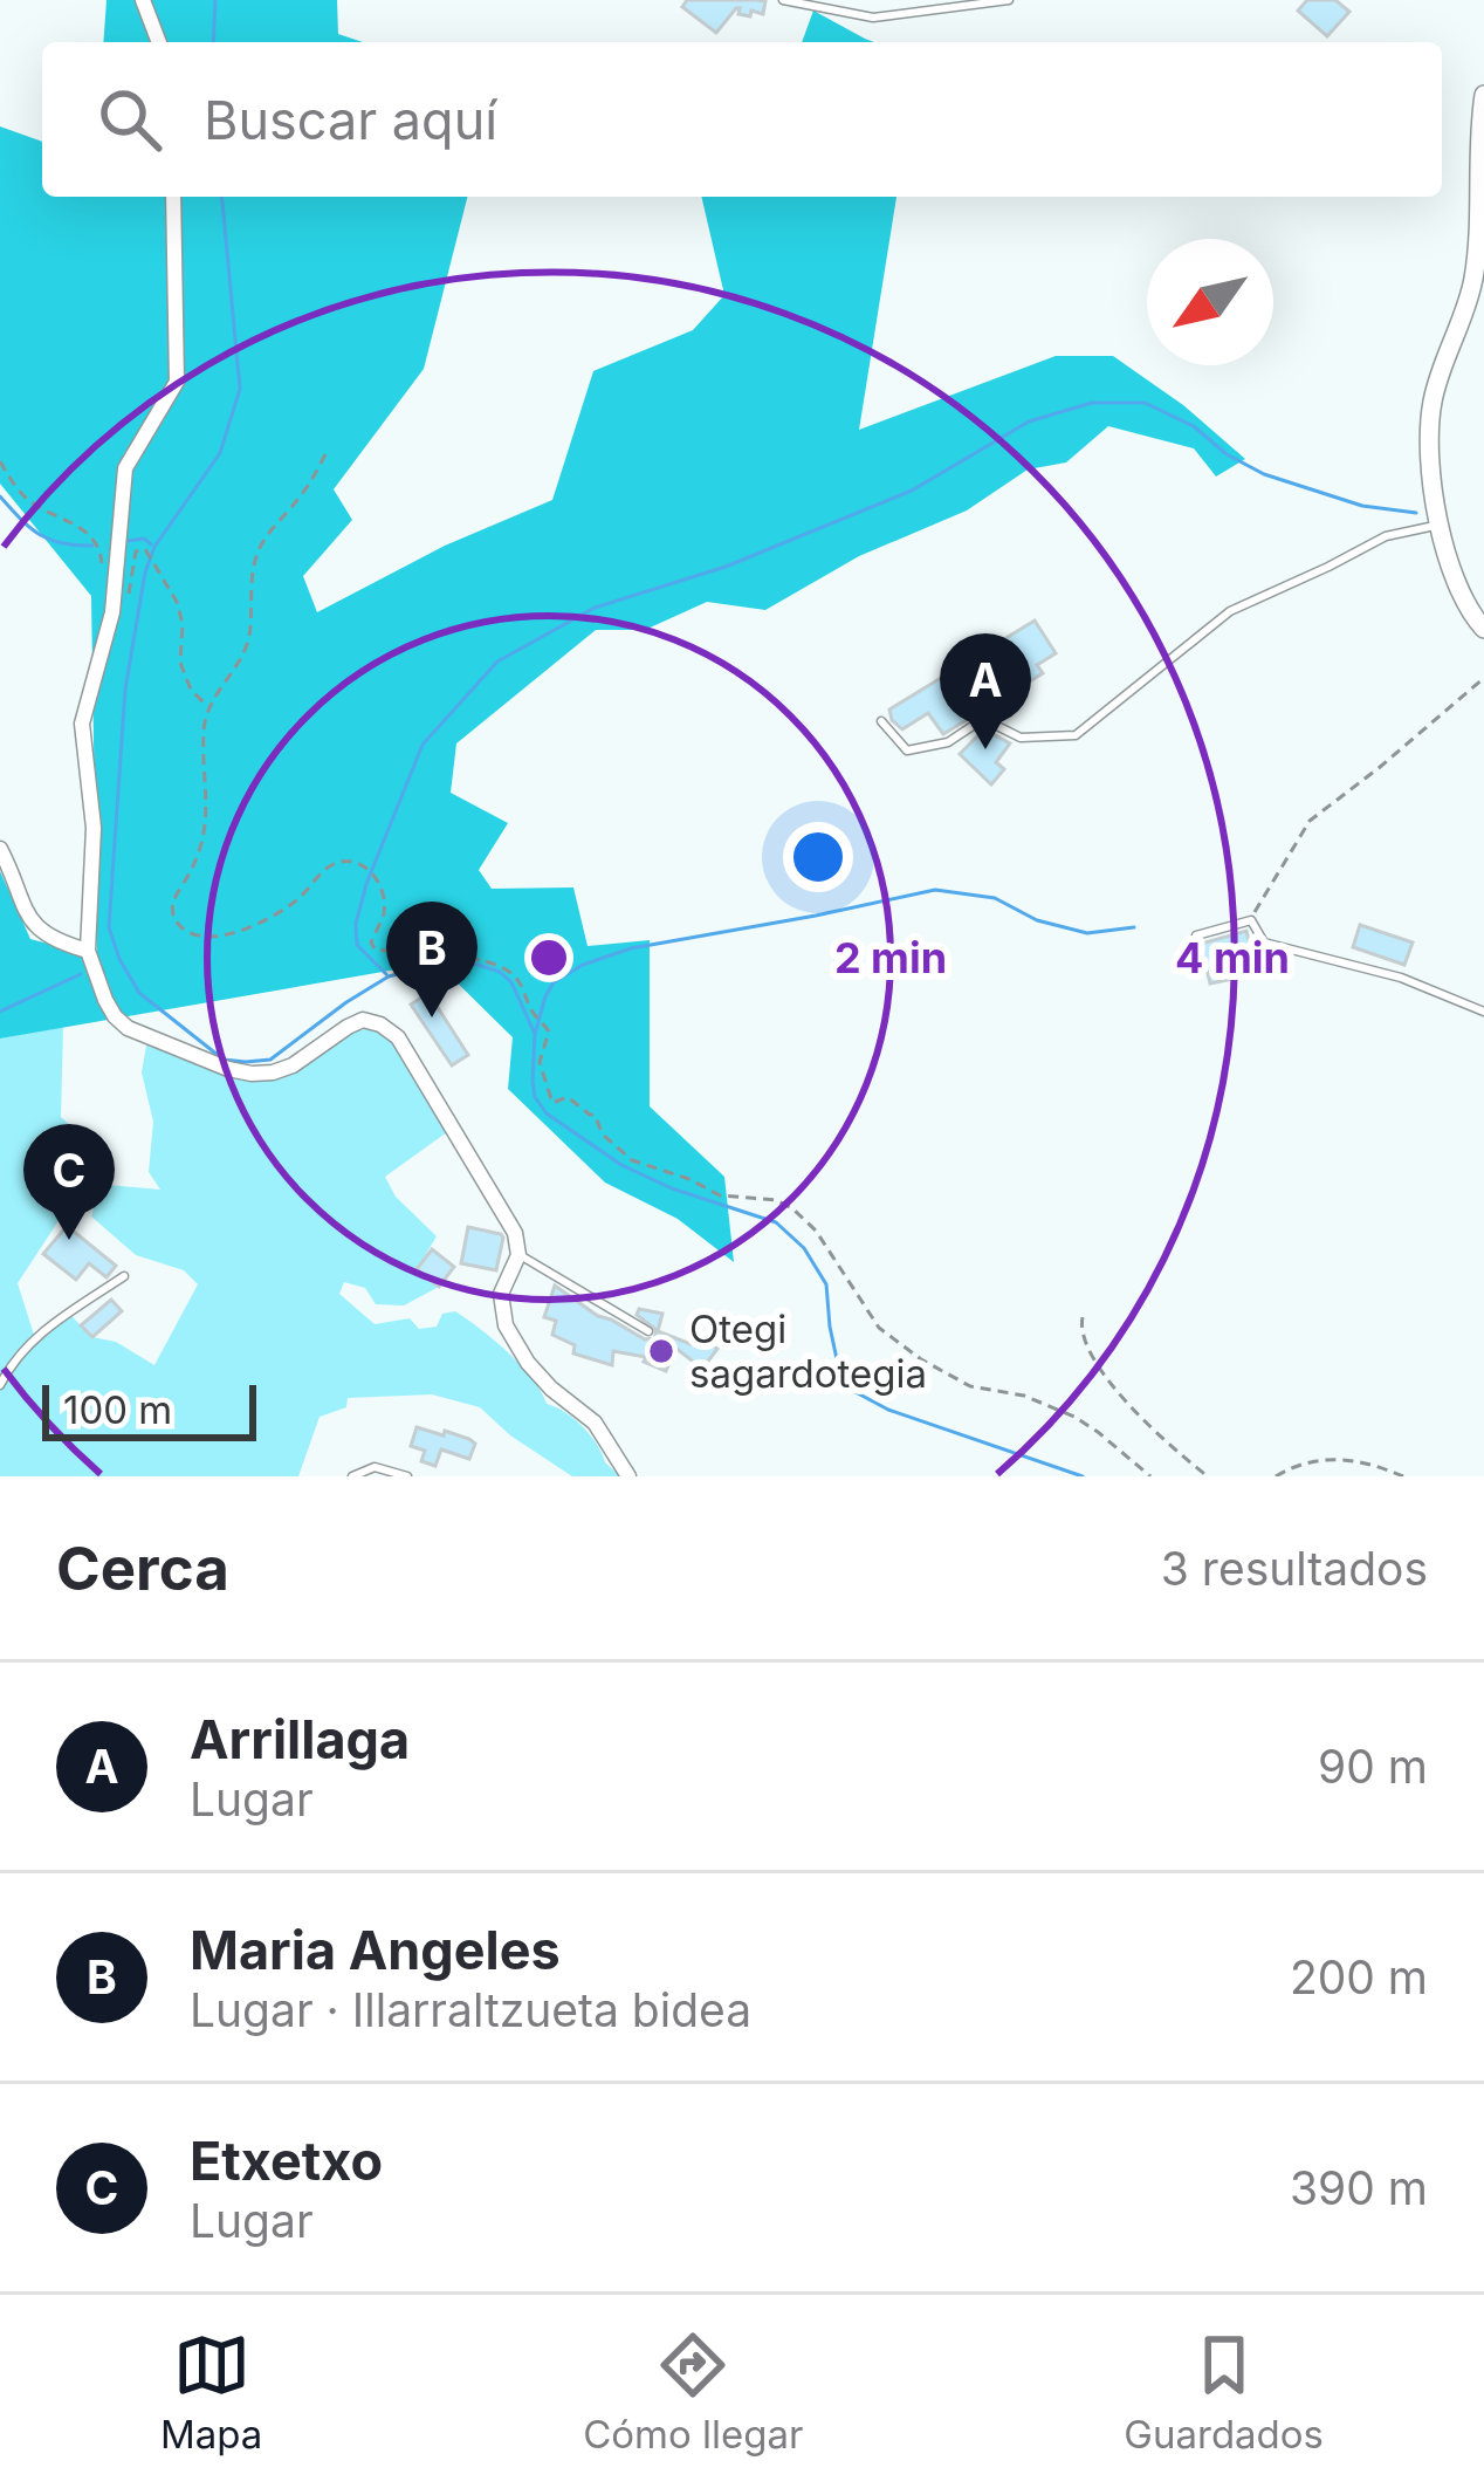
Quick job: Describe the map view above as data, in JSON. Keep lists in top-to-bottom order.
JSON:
{
  "places": ["Otegi sagardotegia"],
  "scale_bar": "100 m",
  "north": "bottom left",
  "page": {
    "search": "Buscar aquí",
    "pins": ["A", "B", "C"],
    "scale": "100 m",
    "heading": ["Cerca", "3 resultados"],
    "list": [
      {
        "mark": "A",
        "name": "Arrillaga",
        "note": "Lugar",
        "value": "90 m"
      },
      {
        "mark": "B",
        "name": "Maria Angeles",
        "note": "Lugar · Illarraltzueta bidea",
        "value": "200 m"
      },
      {
        "mark": "C",
        "name": "Etxetxo",
        "note": "Lugar",
        "value": "390 m"
      }
    ],
    "nav": ["Mapa", "Cómo llegar", "Guardados"]
  },
  "rings": ["2 min", "4 min"]
}
